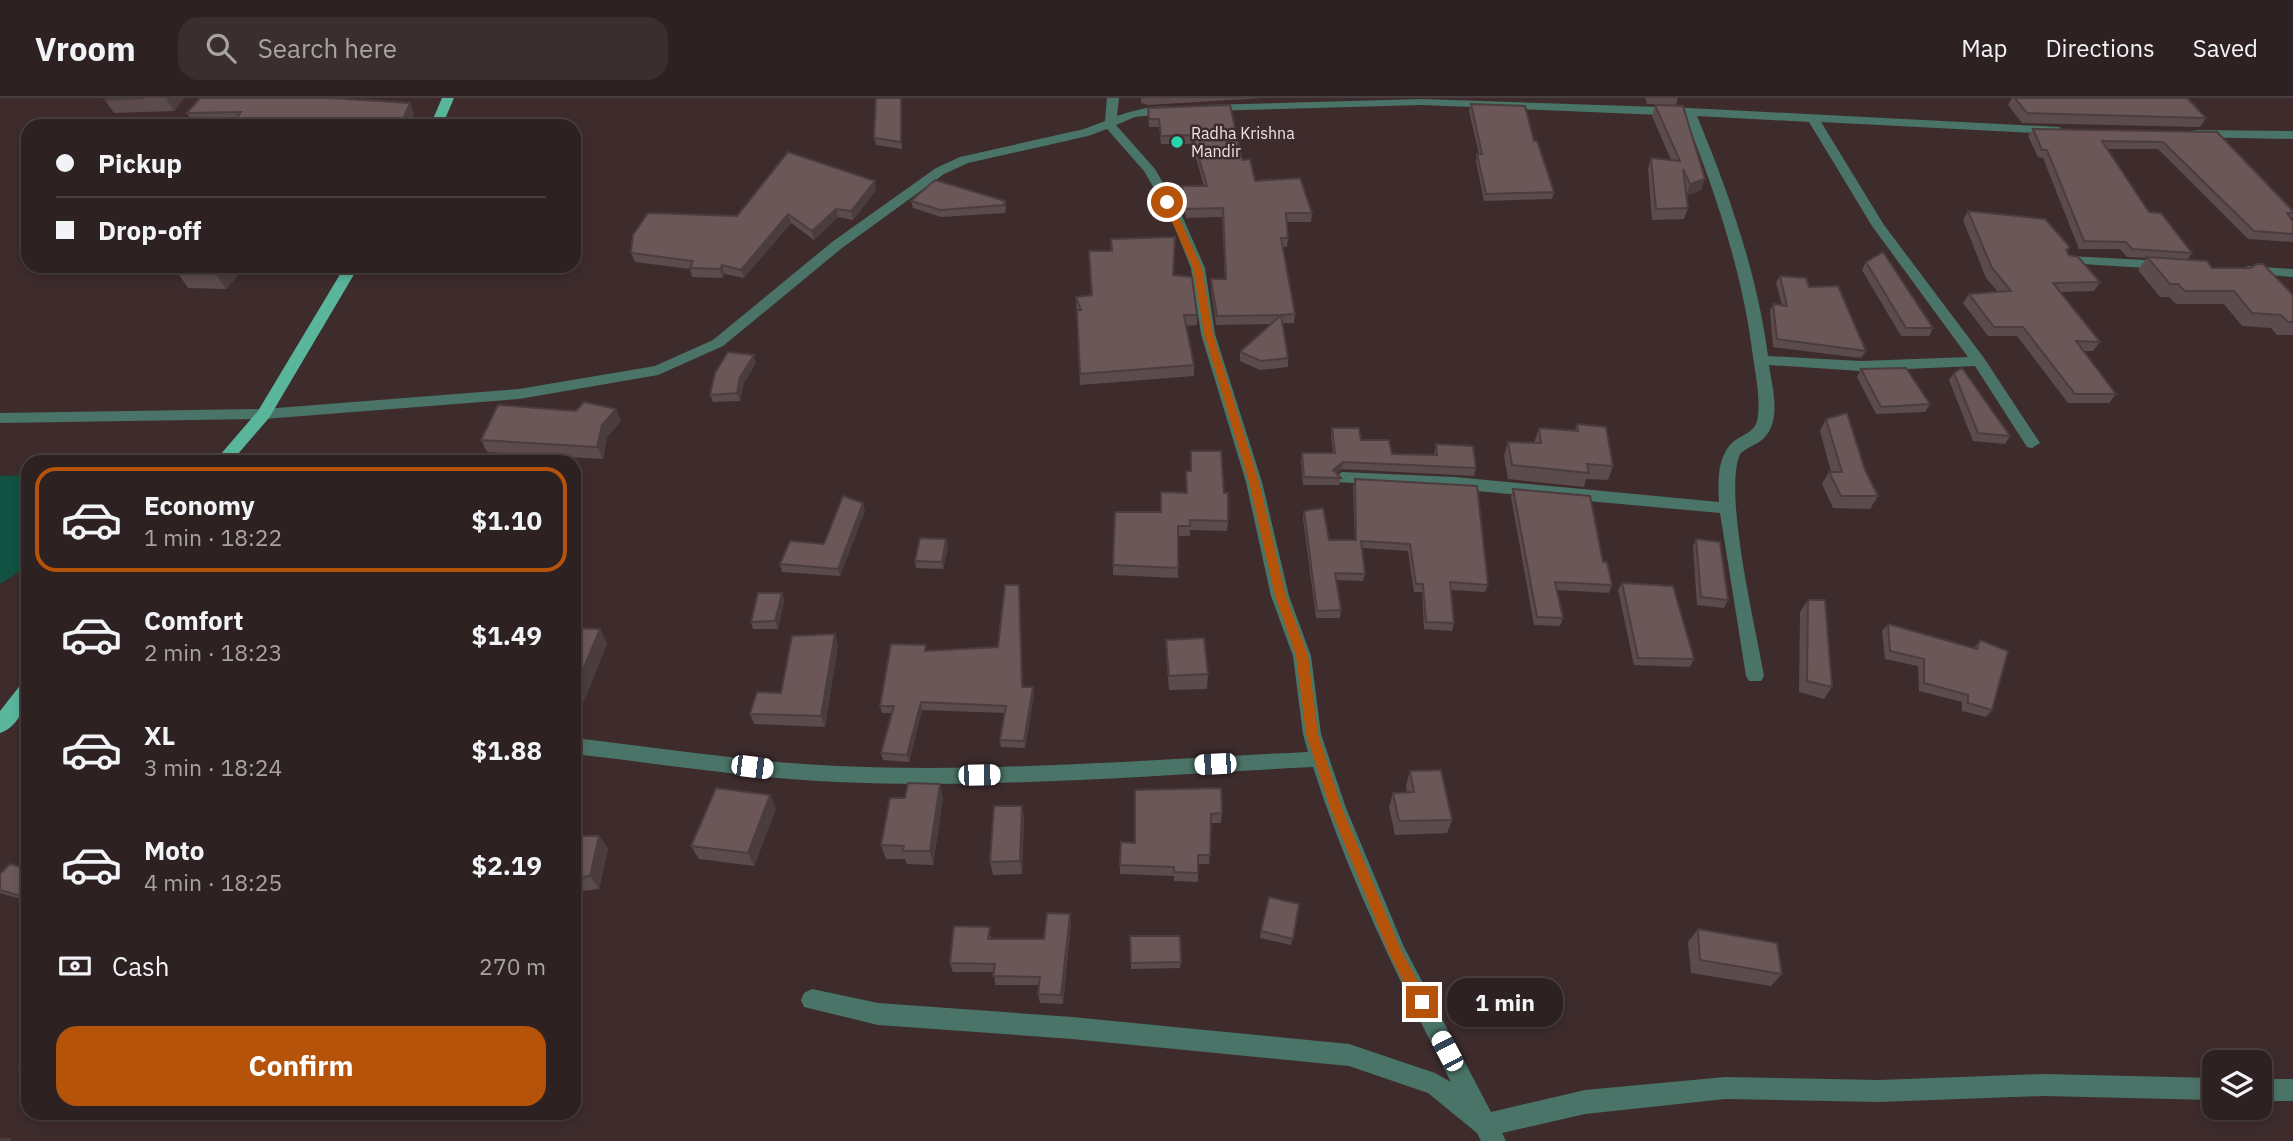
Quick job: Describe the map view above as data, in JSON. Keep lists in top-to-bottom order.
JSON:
{
  "places": ["Radha Krishna Mandir"],
  "page": {
    "header": "Vroom",
    "search": "Search here",
    "nav": ["Map", "Directions", "Saved"],
    "banner": ["Pickup", "Drop-off"],
    "list": [
      {
        "name": "Economy",
        "note": "1 min · 18:22",
        "value": "$1.10"
      },
      {
        "name": "Comfort",
        "note": "2 min · 18:23",
        "value": "$1.49"
      },
      {
        "name": "XL",
        "note": "3 min · 18:24",
        "value": "$1.88"
      },
      {
        "name": "Moto",
        "note": "4 min · 18:25",
        "value": "$2.19"
      }
    ],
    "pay": ["Cash", "270 m"],
    "bubble": "1 min",
    "buttons": "Confirm"
  }
}
